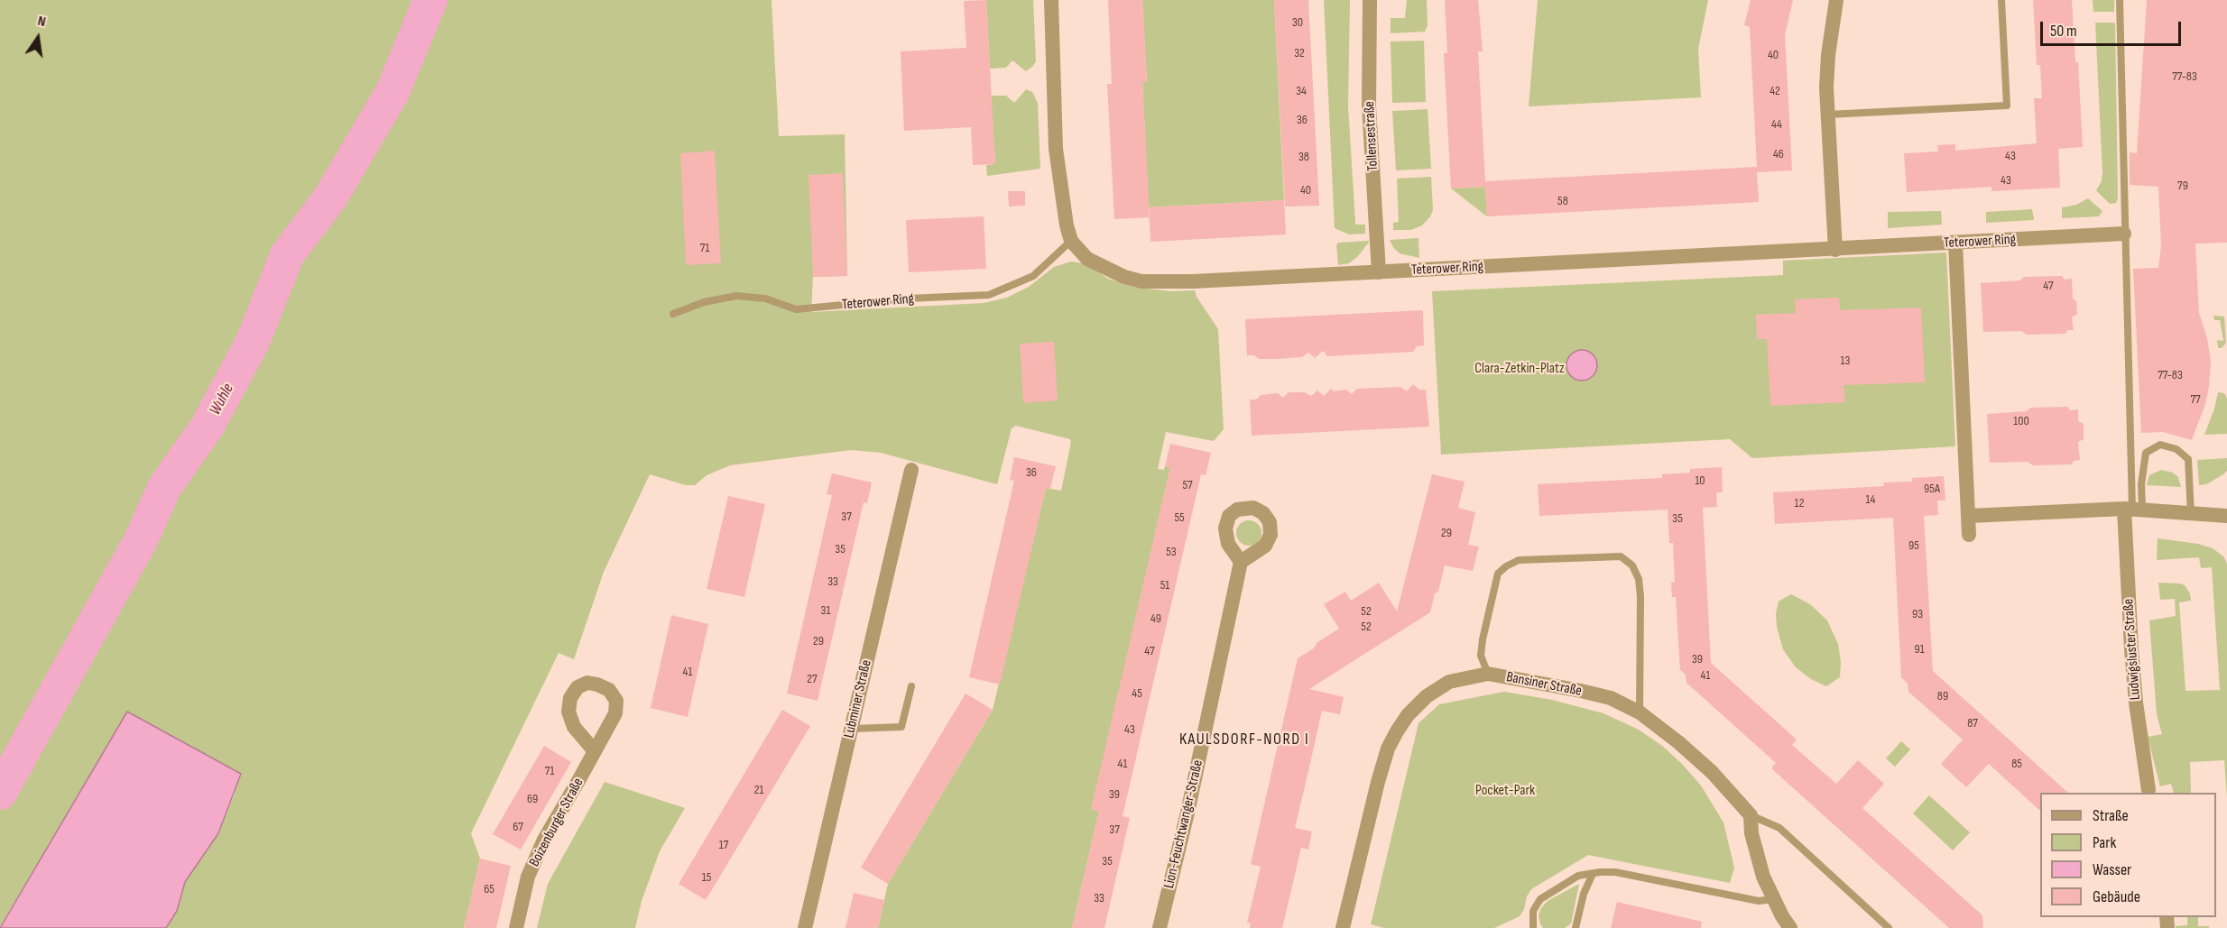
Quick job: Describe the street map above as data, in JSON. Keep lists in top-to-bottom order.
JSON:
{
  "streets": {
    "street": [
      "Tollensestraße",
      "Teterower Ring",
      "Ludwigsluster Straße",
      "Bansiner Straße",
      "Lubminer Straße",
      "Boizenburger Straße",
      "Lion-Feuchtwanger-Straße"
    ]
  },
  "crossings": [
    ["Tollensestraße", "Teterower Ring"]
  ],
  "districts": ["KAULSDORF-NORD I"],
  "water": ["Wuhle"],
  "parks": ["Clara-Zetkin-Platz", "Pocket-Park"],
  "house_numbers": [
    "30",
    "32",
    "40",
    "77-83",
    "34",
    "42",
    "36",
    "44",
    "46",
    "43",
    "38",
    "43",
    "79",
    "40",
    "58",
    "71",
    "47",
    "13",
    "77-83",
    "77",
    "100",
    "36",
    "10",
    "57",
    "95A",
    "14",
    "12",
    "37",
    "55",
    "35",
    "29",
    "95",
    "35",
    "53",
    "33",
    "51",
    "31",
    "52",
    "93",
    "49",
    "52",
    "29",
    "91",
    "47",
    "39",
    "41",
    "41",
    "27",
    "45",
    "89",
    "87",
    "43",
    "41",
    "85",
    "71",
    "21",
    "39",
    "69",
    "67",
    "37",
    "17",
    "35",
    "15",
    "65",
    "33"
  ],
  "legend": [
    "Straße",
    "Park",
    "Wasser",
    "Gebäude"
  ],
  "scale_bar": "50 m",
  "north": "top"
}
